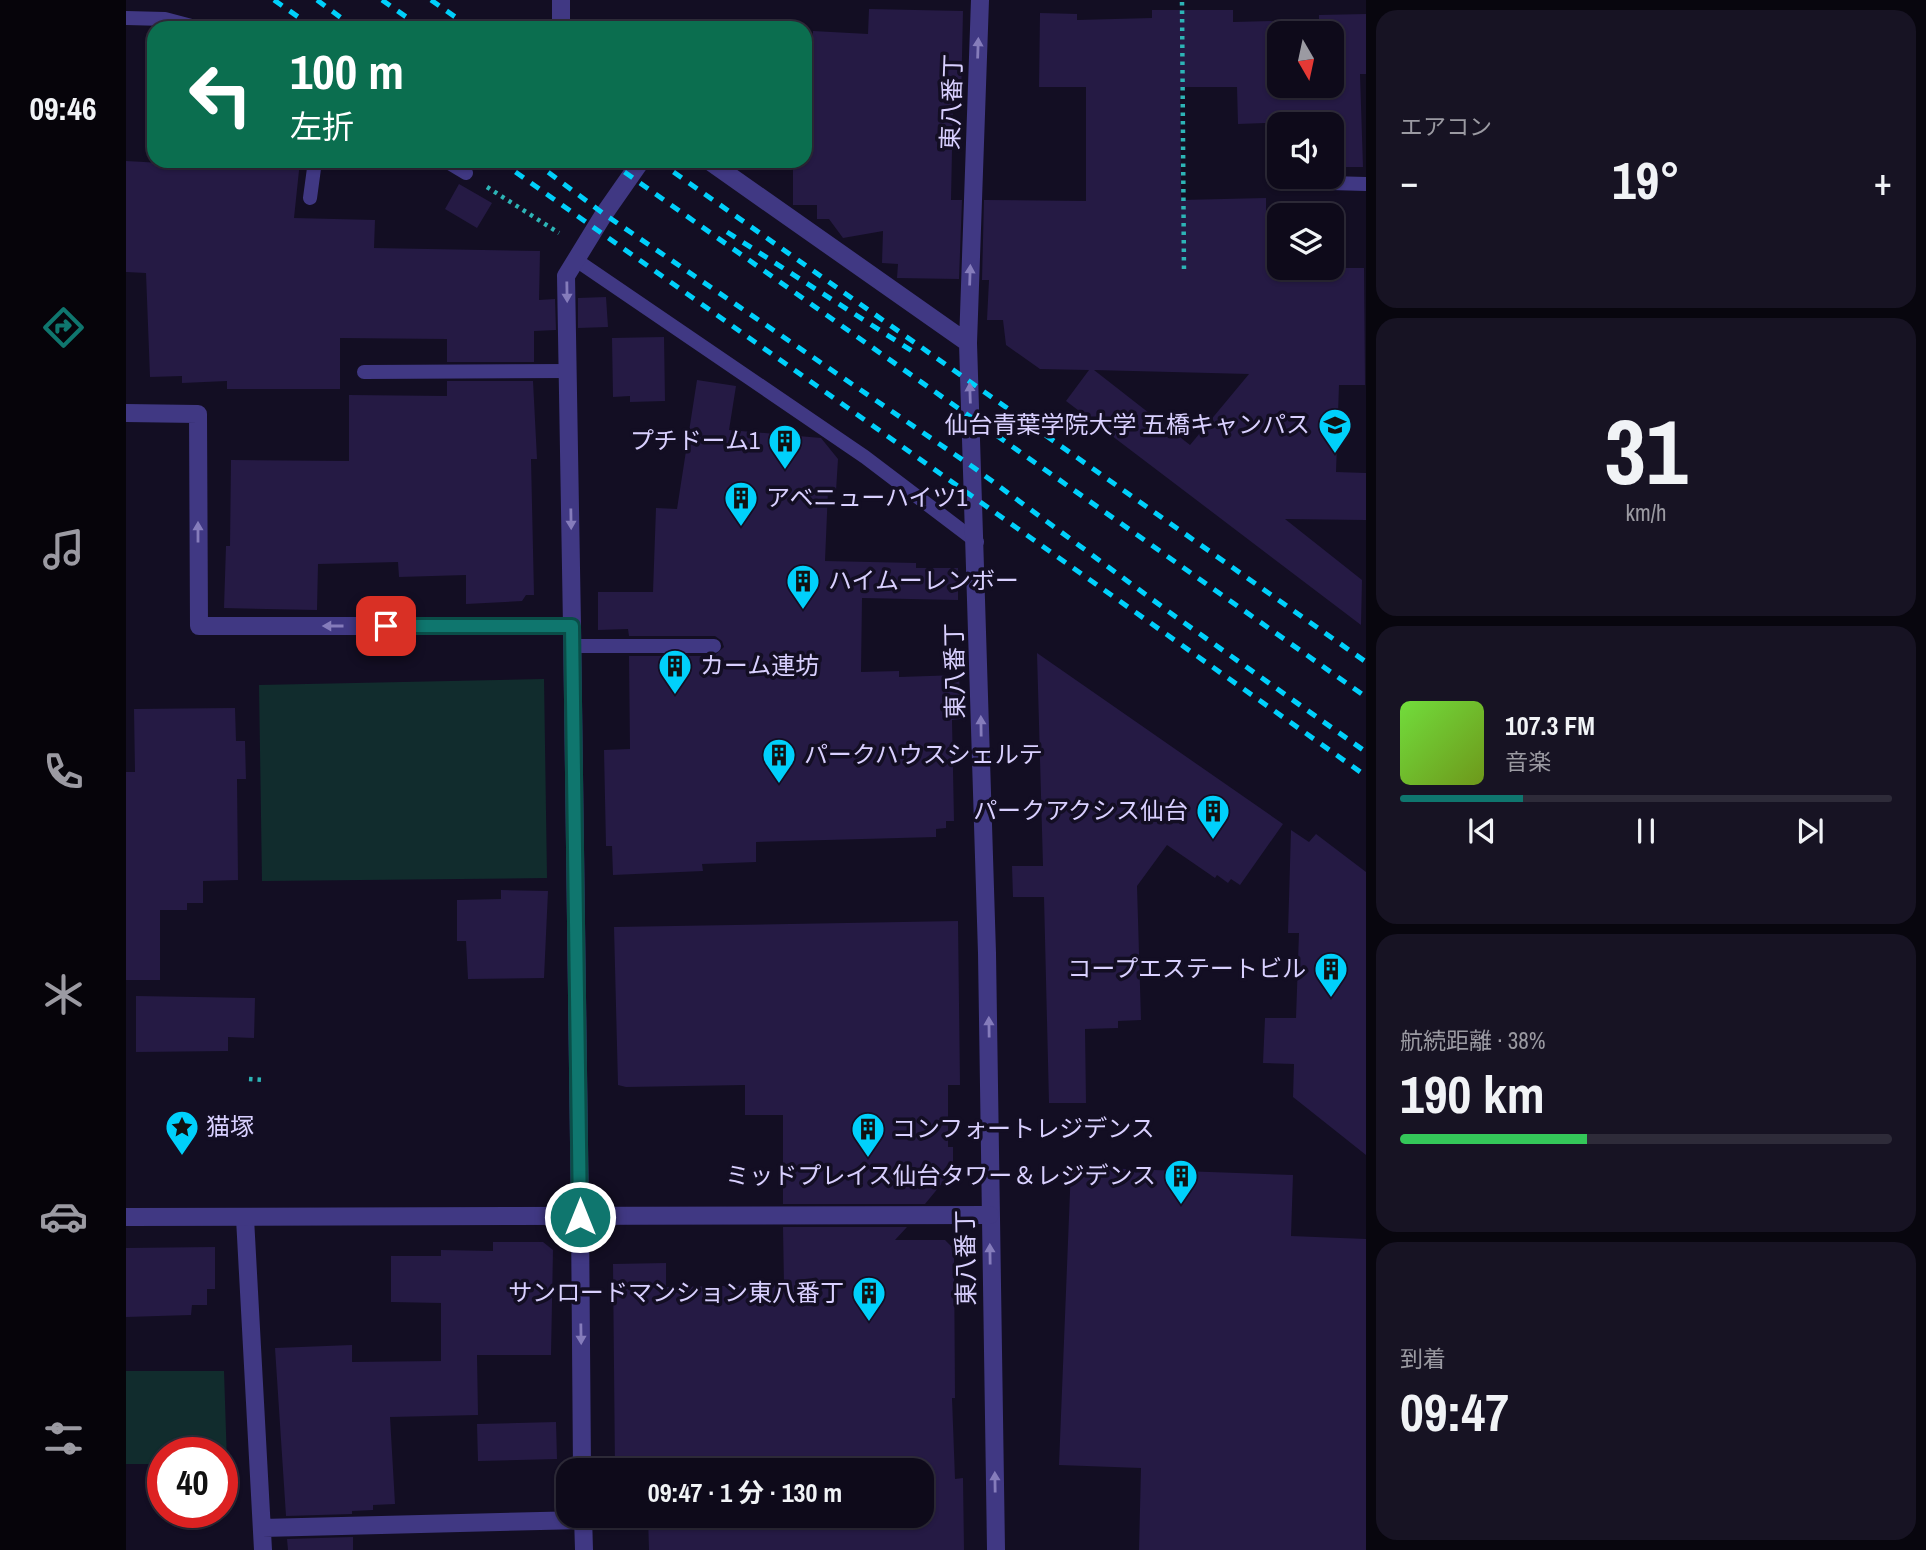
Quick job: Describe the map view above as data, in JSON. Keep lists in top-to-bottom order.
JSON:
{
  "streets": {
    "street": ["東八番丁"]
  },
  "one_way": ["東八番丁"],
  "places": {
    "school or university": ["仙台青葉学院大学 五橋キャンパス"],
    "building": [
      "プチドーム1",
      "アベニューハイツ1",
      "ハイムーレンボー",
      "カーム連坊",
      "パークハウスシェルテ",
      "パークアクシス仙台",
      "コープエステートビル",
      "コンフォートレジデンス",
      "ミッドプレイス仙台タワー＆レジデンス",
      "サンロードマンション東八番丁"
    ],
    "place": ["猫塚"]
  },
  "north": "bottom",
  "page": {
    "tabs": "09:46",
    "tile": [
      "エアコン",
      ["31", "km/h"],
      ["航続距離 · 38%", "190 km"],
      ["到着", "09:47"]
    ],
    "turn": ["100 m", "左折"],
    "heat": ["−", "19°", "+"],
    "song": ["107.3 FM", "音楽"],
    "limit": "40",
    "trip": "09:47 · 1 分 · 130 m"
  }
}
